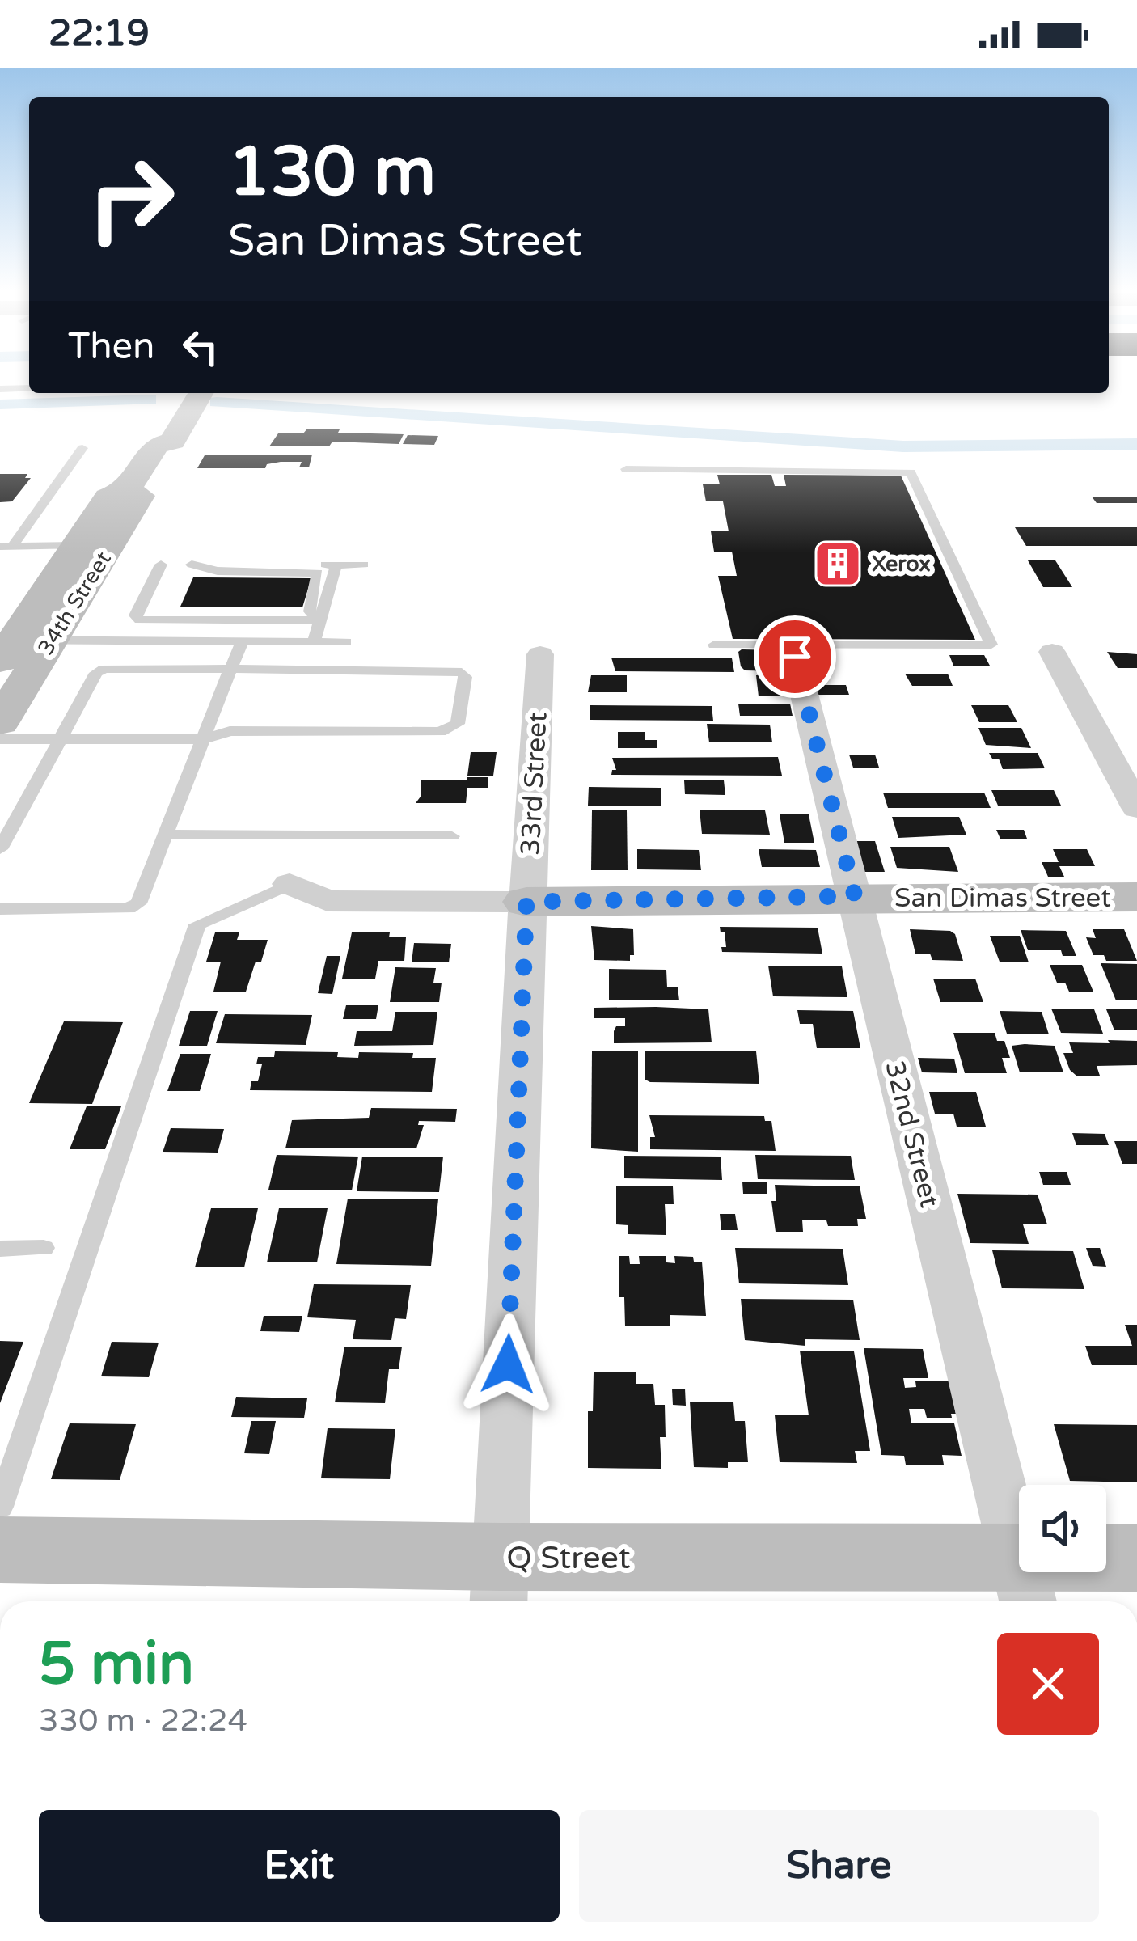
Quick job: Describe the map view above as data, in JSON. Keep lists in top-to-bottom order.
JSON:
{
  "streets": {
    "street": [
      "34th Street",
      "33rd Street",
      "San Dimas Street",
      "32nd Street",
      "Q Street"
    ]
  },
  "crossings": [
    ["33rd Street", "San Dimas Street"],
    ["33rd Street", "Q Street"],
    ["San Dimas Street", "32nd Street"],
    ["32nd Street", "Q Street"]
  ],
  "places": {
    "building": ["Xerox"]
  },
  "page": {
    "status": "22:19",
    "turn": ["130 m", "San Dimas Street"],
    "then": "Then",
    "heading": ["5 min", "330 m · 22:24"],
    "buttons": ["Exit", "Share"]
  }
}
